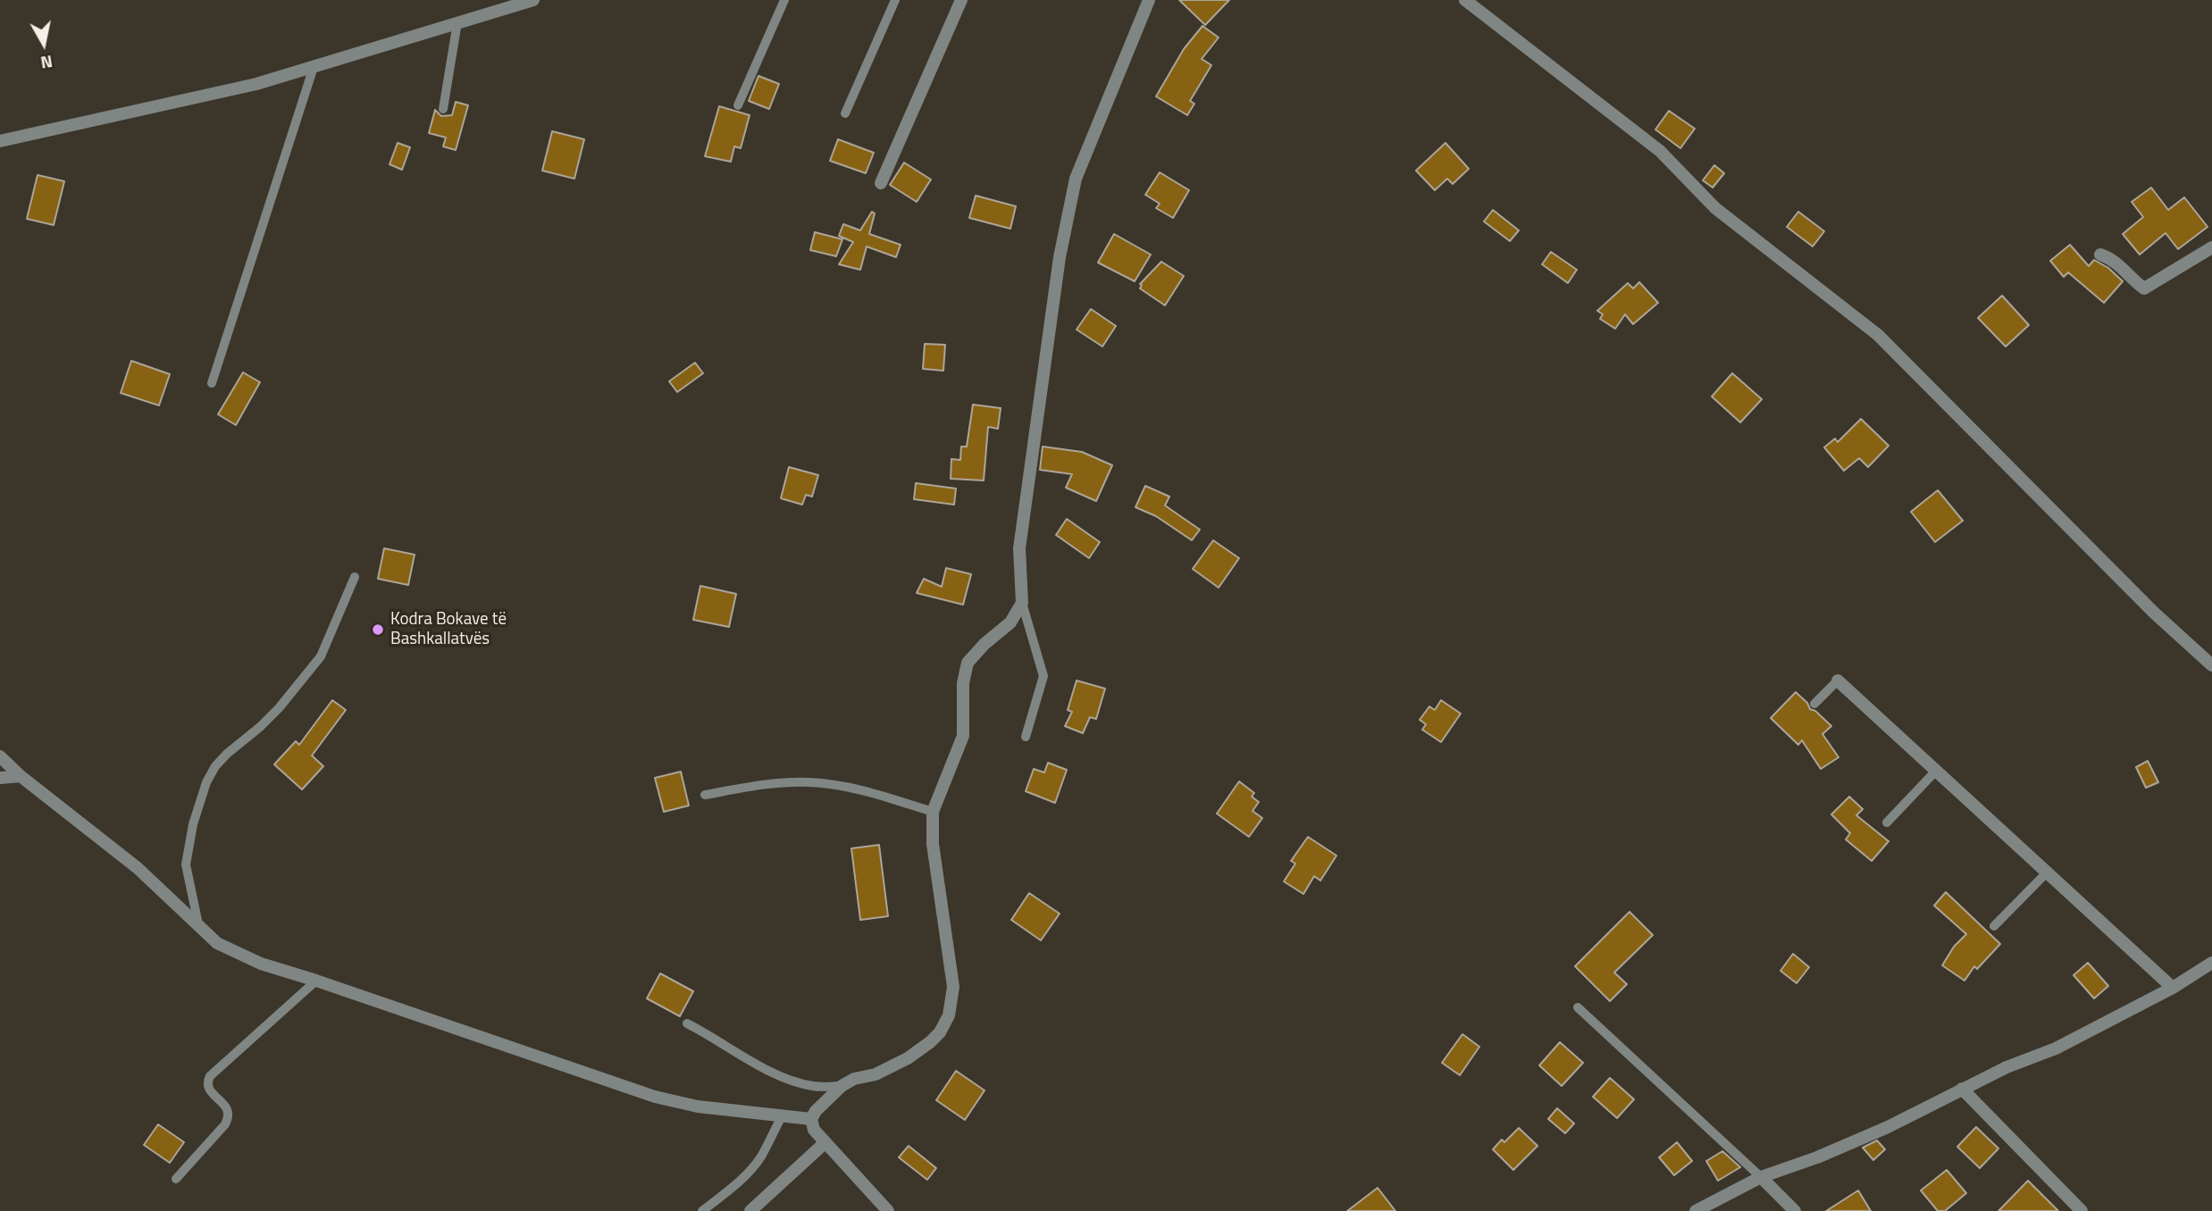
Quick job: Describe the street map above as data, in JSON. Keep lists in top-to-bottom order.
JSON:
{
  "places": ["Kodra Bokave të Bashkallatvës"],
  "north": "bottom"
}
